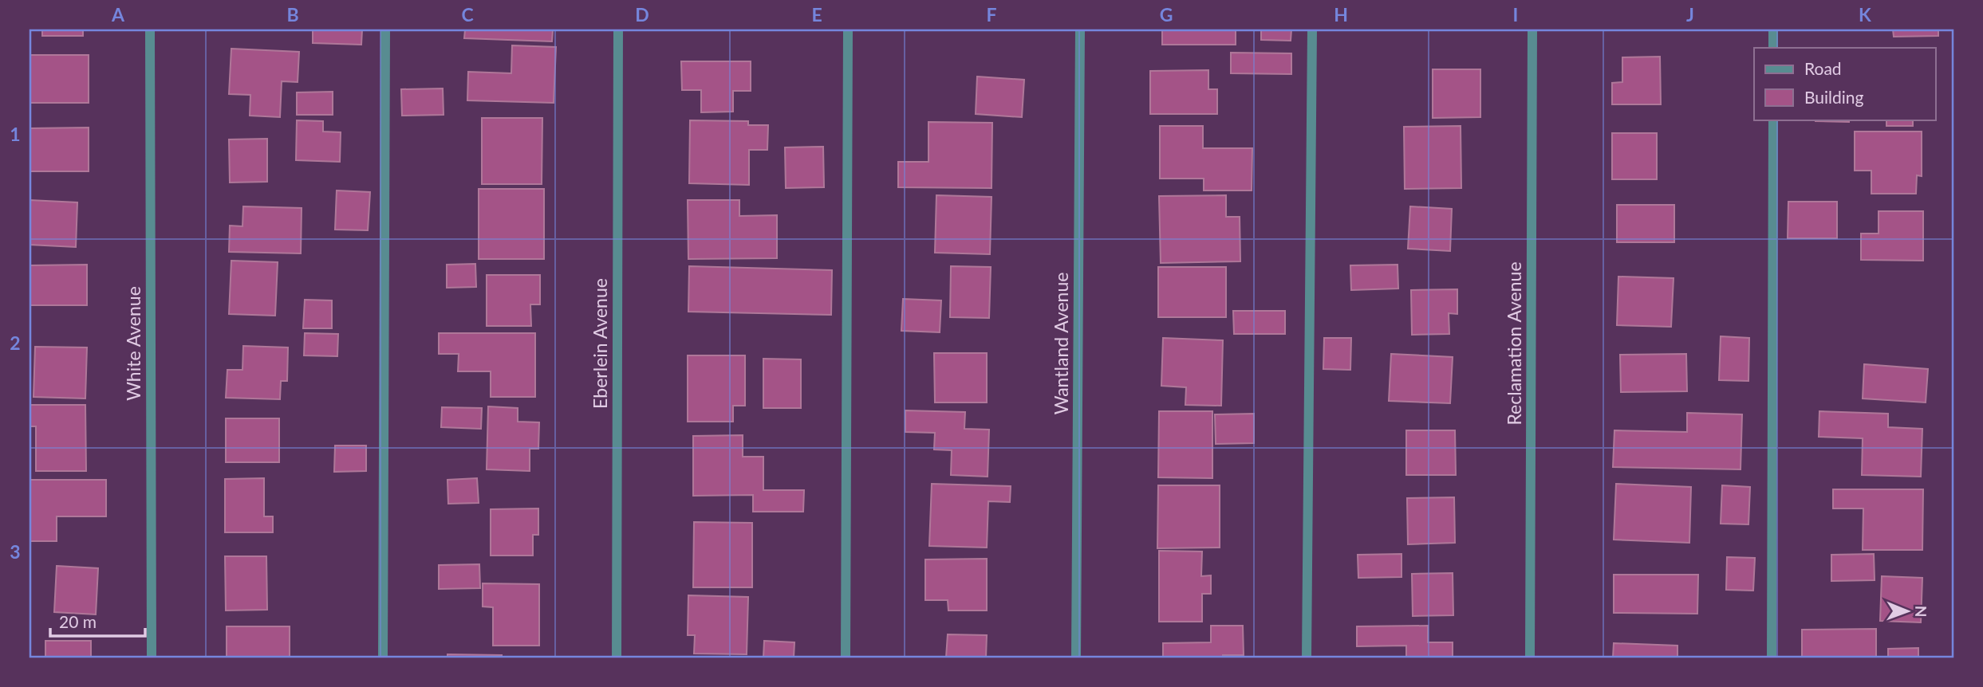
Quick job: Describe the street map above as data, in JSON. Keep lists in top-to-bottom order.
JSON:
{
  "streets": {
    "street": [
      "White Avenue",
      "Eberlein Avenue",
      "Wantland Avenue",
      "Reclamation Avenue"
    ]
  },
  "legend": ["Road", "Building"],
  "scale_bar": "20 m",
  "north": "right",
  "grid": {
    "columns": [
      "A",
      "B",
      "C",
      "D",
      "E",
      "F",
      "G",
      "H",
      "I",
      "J",
      "K"
    ],
    "rows": ["1", "2", "3"]
  }
}
